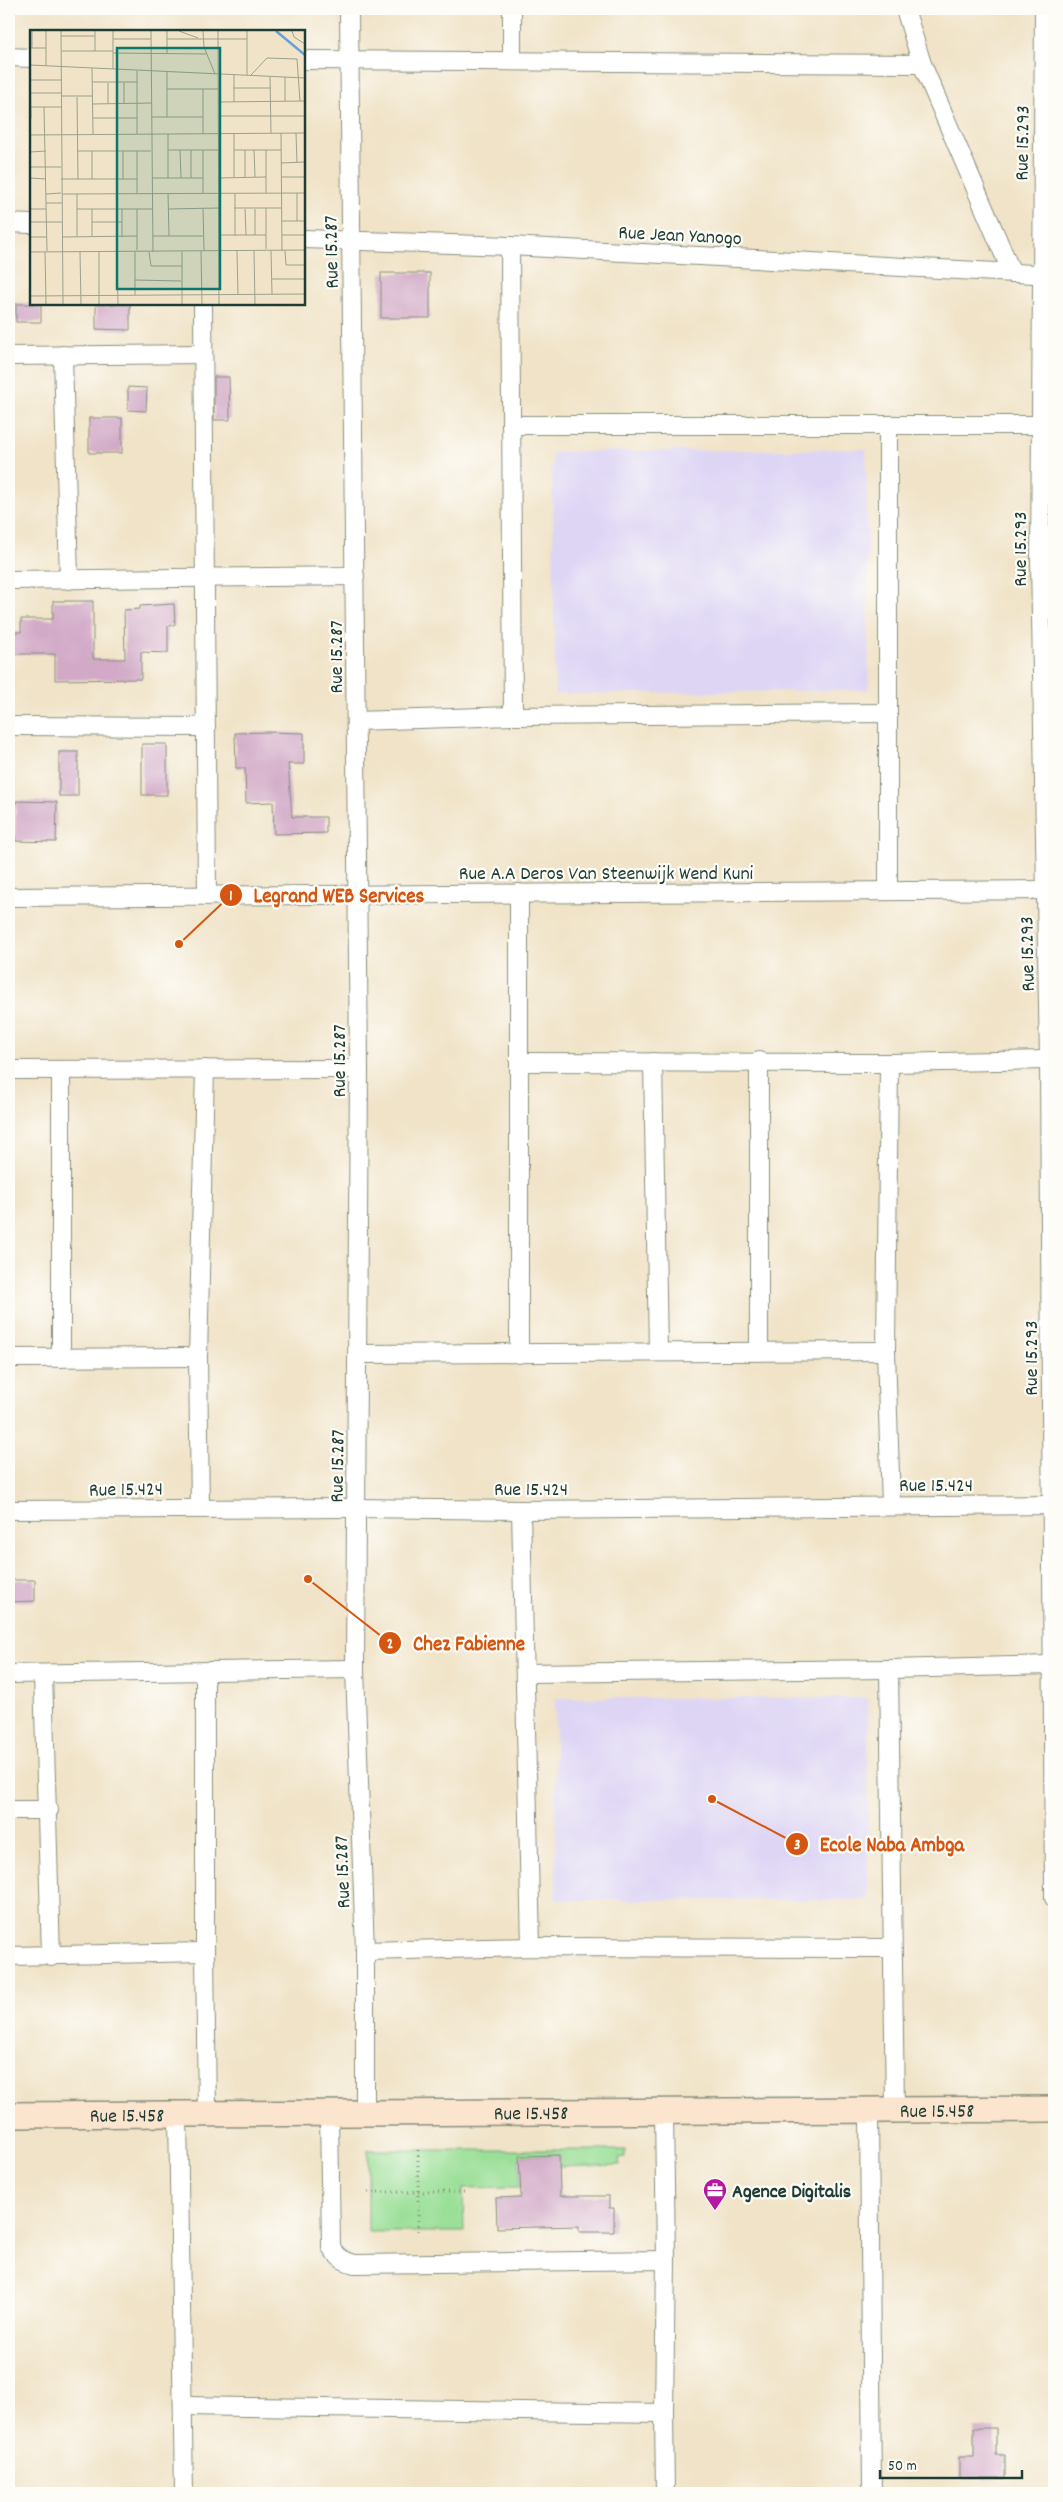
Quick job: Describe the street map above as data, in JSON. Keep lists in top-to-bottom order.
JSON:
{
  "streets": {
    "main road": ["Rue 15.458"],
    "street": [
      "Rue 15.293",
      "Rue Jean Yanogo",
      "Rue 15.287",
      "Rue A.A Deros Van Steenwijk Wend Kuni",
      "Rue 15.424"
    ]
  },
  "crossings": [
    ["Rue 15.293", "Rue Jean Yanogo"],
    ["Rue 15.293", "Rue A.A Deros Van Steenwijk Wend Kuni"],
    ["Rue 15.293", "Rue 15.424"],
    ["Rue Jean Yanogo", "Rue 15.287"],
    ["Rue 15.287", "Rue A.A Deros Van Steenwijk Wend Kuni"],
    ["Rue 15.287", "Rue 15.424"],
    ["Rue 15.287", "Rue 15.458"]
  ],
  "places": {
    "other": ["Legrand WEB Services", "Chez Fabienne", "Ecole Naba Ambga"],
    "office": ["Agence Digitalis"]
  },
  "scale_bar": "50 m"
}
